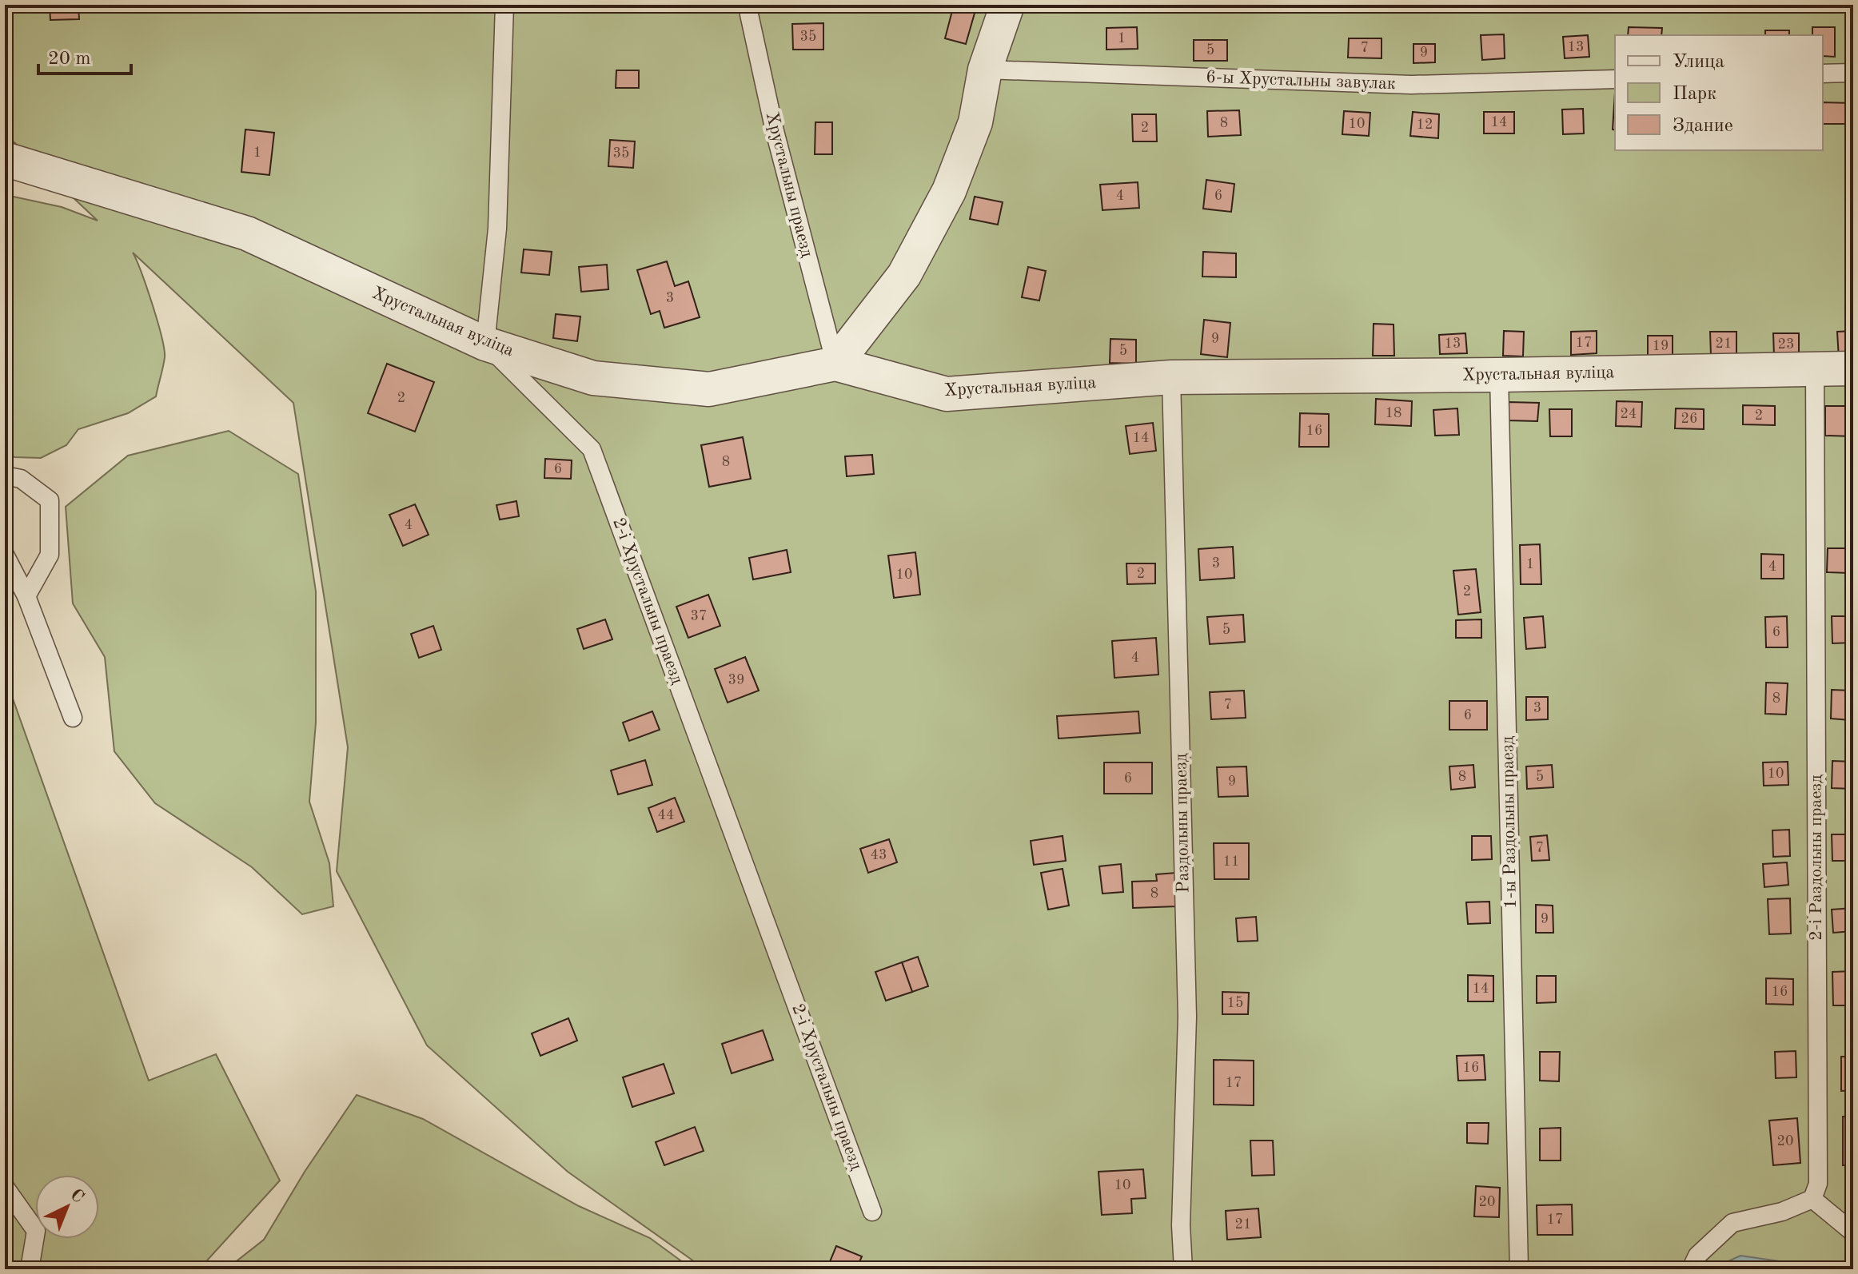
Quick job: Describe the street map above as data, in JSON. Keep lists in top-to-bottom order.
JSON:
{
  "streets": {
    "street": ["Хрустальная вуліца"],
    "lane": [
      "6-ы Хрустальны завулак",
      "Хрустальны праезд",
      "2-і Хрустальны праезд",
      "1-ы Раздольны праезд",
      "Раздольны праезд",
      "2-і Раздольны праезд"
    ]
  },
  "crossings": [
    ["Хрустальны праезд", "Хрустальная вуліца"],
    ["Хрустальная вуліца", "2-і Хрустальны праезд"],
    ["Хрустальная вуліца", "1-ы Раздольны праезд"],
    ["Хрустальная вуліца", "Раздольны праезд"],
    ["Хрустальная вуліца", "2-і Раздольны праезд"]
  ],
  "house_numbers": [
    "35",
    "1",
    "13",
    "7",
    "5",
    "9",
    "14",
    "8",
    "10",
    "12",
    "2",
    "1",
    "35",
    "4",
    "6",
    "3",
    "9",
    "17",
    "13",
    "21",
    "23",
    "19",
    "5",
    "2",
    "18",
    "24",
    "2",
    "26",
    "16",
    "14",
    "8",
    "6",
    "4",
    "3",
    "1",
    "4",
    "2",
    "10",
    "2",
    "37",
    "5",
    "6",
    "4",
    "39",
    "8",
    "7",
    "3",
    "6",
    "10",
    "8",
    "5",
    "6",
    "9",
    "44",
    "7",
    "43",
    "11",
    "8",
    "9",
    "14",
    "16",
    "15",
    "16",
    "17",
    "20",
    "10",
    "20",
    "17",
    "21"
  ],
  "legend": ["Улица", "Парк", "Здание"],
  "scale_bar": "20 m",
  "north": "top right"
}
